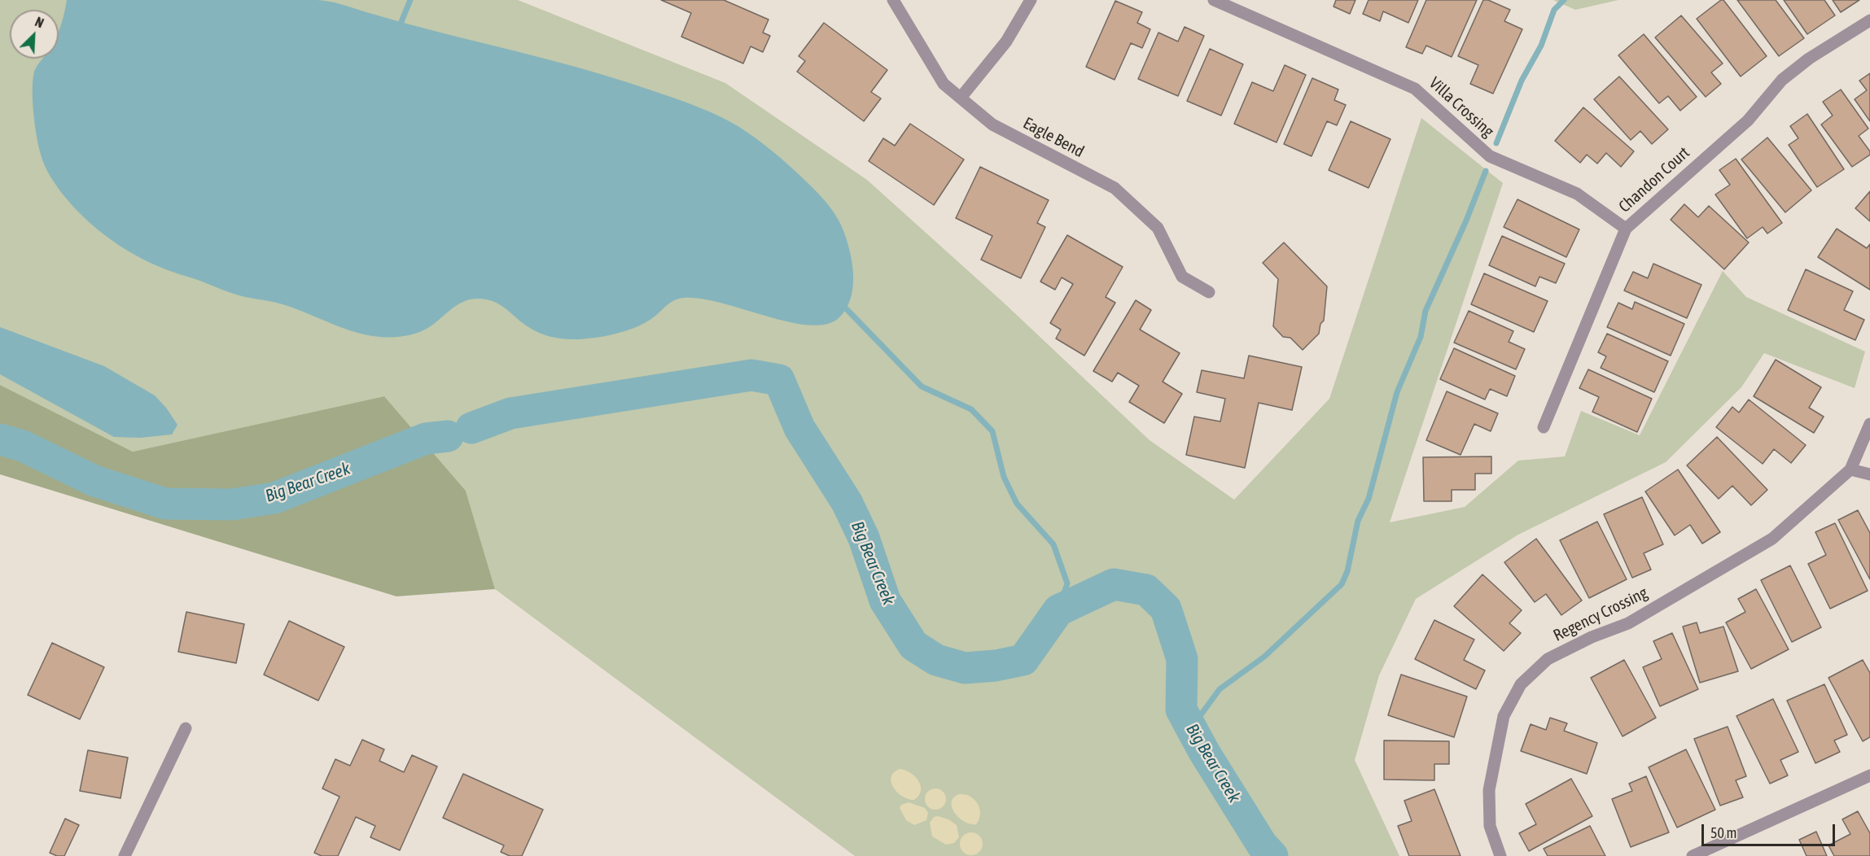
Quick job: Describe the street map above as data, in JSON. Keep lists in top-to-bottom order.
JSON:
{
  "streets": {
    "street": [
      "Villa Crossing",
      "Eagle Bend",
      "Chandon Court",
      "Regency Crossing"
    ]
  },
  "crossings": [
    ["Villa Crossing", "Chandon Court"]
  ],
  "water": ["Big Bear Creek"],
  "scale_bar": "50 m",
  "north": "top right"
}
